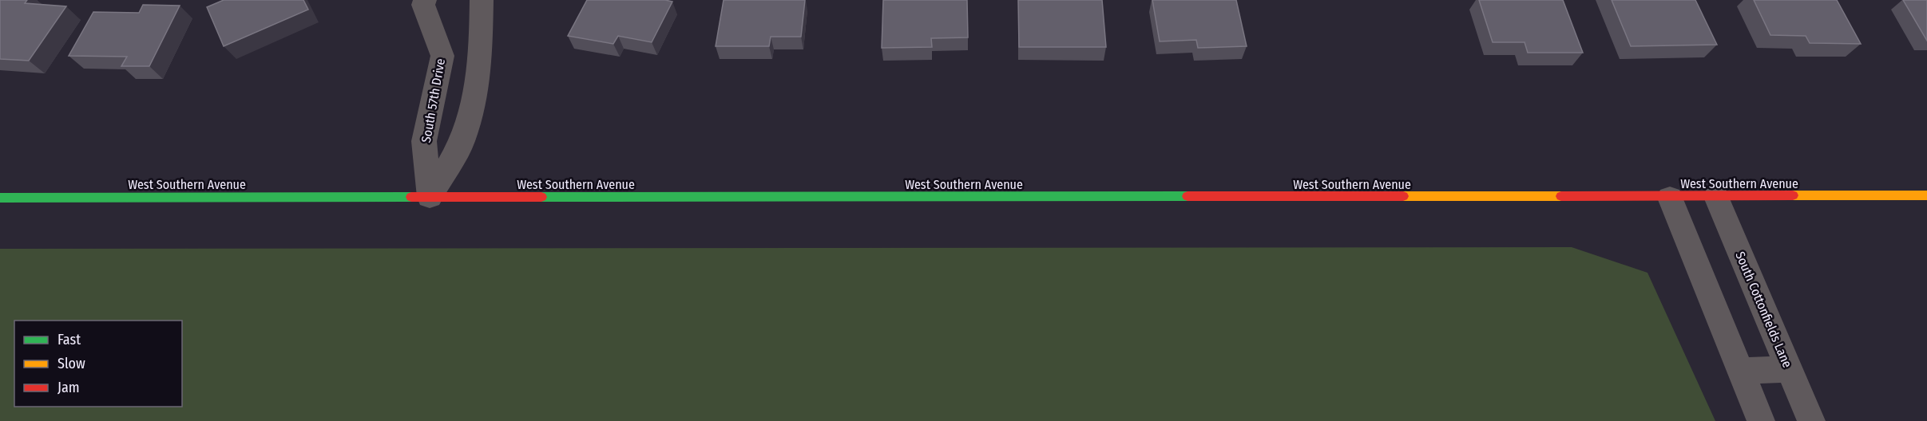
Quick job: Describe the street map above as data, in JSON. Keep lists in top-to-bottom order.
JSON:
{
  "streets": {
    "main road": ["West Southern Avenue"],
    "street": ["South 57th Drive", "South Cottonfields Lane"]
  },
  "crossings": [
    ["South 57th Drive", "West Southern Avenue"],
    ["West Southern Avenue", "South Cottonfields Lane"]
  ],
  "legend": ["Fast", "Slow", "Jam"]
}
